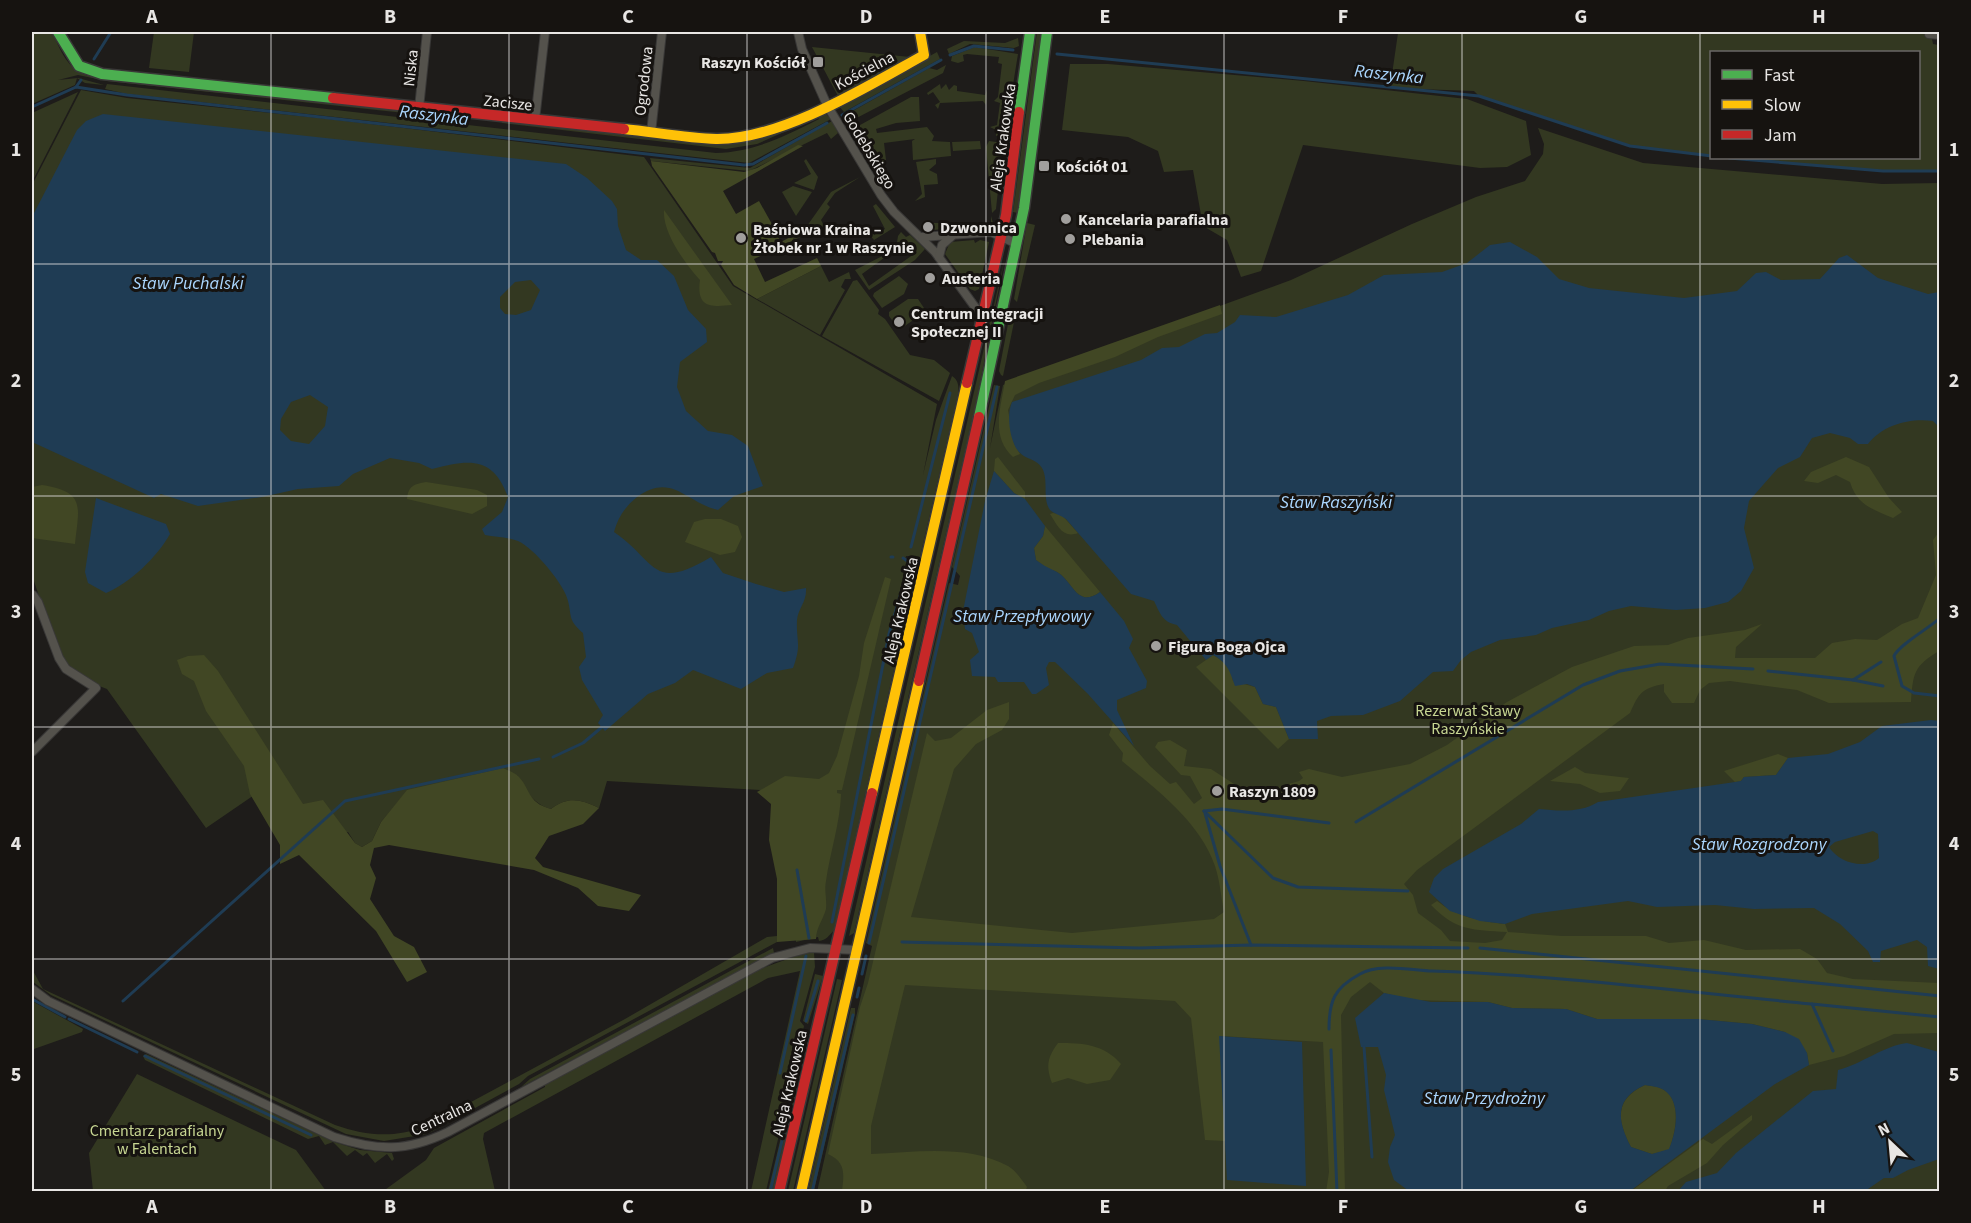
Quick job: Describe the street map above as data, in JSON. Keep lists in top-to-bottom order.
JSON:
{
  "streets": {
    "main road": ["Kościelna", "Zacisze", "Aleja Krakowska"],
    "street": [
      "Niska",
      "Ogrodowa",
      "Godebskiego",
      "Centralna"
    ]
  },
  "crossings": [
    ["Niska", "Zacisze"],
    ["Kościelna", "Zacisze"],
    ["Kościelna", "Godebskiego"],
    ["Ogrodowa", "Zacisze"],
    ["Zacisze", "Godebskiego"],
    ["Aleja Krakowska", "Godebskiego"],
    ["Aleja Krakowska", "Centralna"]
  ],
  "water": [
    "Raszynka",
    "Staw Puchalski",
    "Staw Raszyński",
    "Staw Przepływowy",
    "Staw Rozgrodzony",
    "Staw Przydrożny"
  ],
  "parks": ["Rezerwat Stawy Raszyńskie", "Cmentarz parafialny w Falentach"],
  "places": {
    "transit": ["Raszyn Kościół", "Kościół 01"],
    "other": [
      "Kancelaria parafialna",
      "Dzwonnica",
      "Baśniowa Kraina – Żłobek nr 1 w Raszynie",
      "Plebania",
      "Austeria",
      "Centrum Integracji Społecznej II",
      "Figura Boga Ojca",
      "Raszyn 1809"
    ]
  },
  "legend": ["Fast", "Slow", "Jam"],
  "north": "top left",
  "grid": {
    "columns": [
      "A",
      "B",
      "C",
      "D",
      "E",
      "F",
      "G",
      "H"
    ],
    "rows": [
      "1",
      "2",
      "3",
      "4",
      "5"
    ]
  }
}
